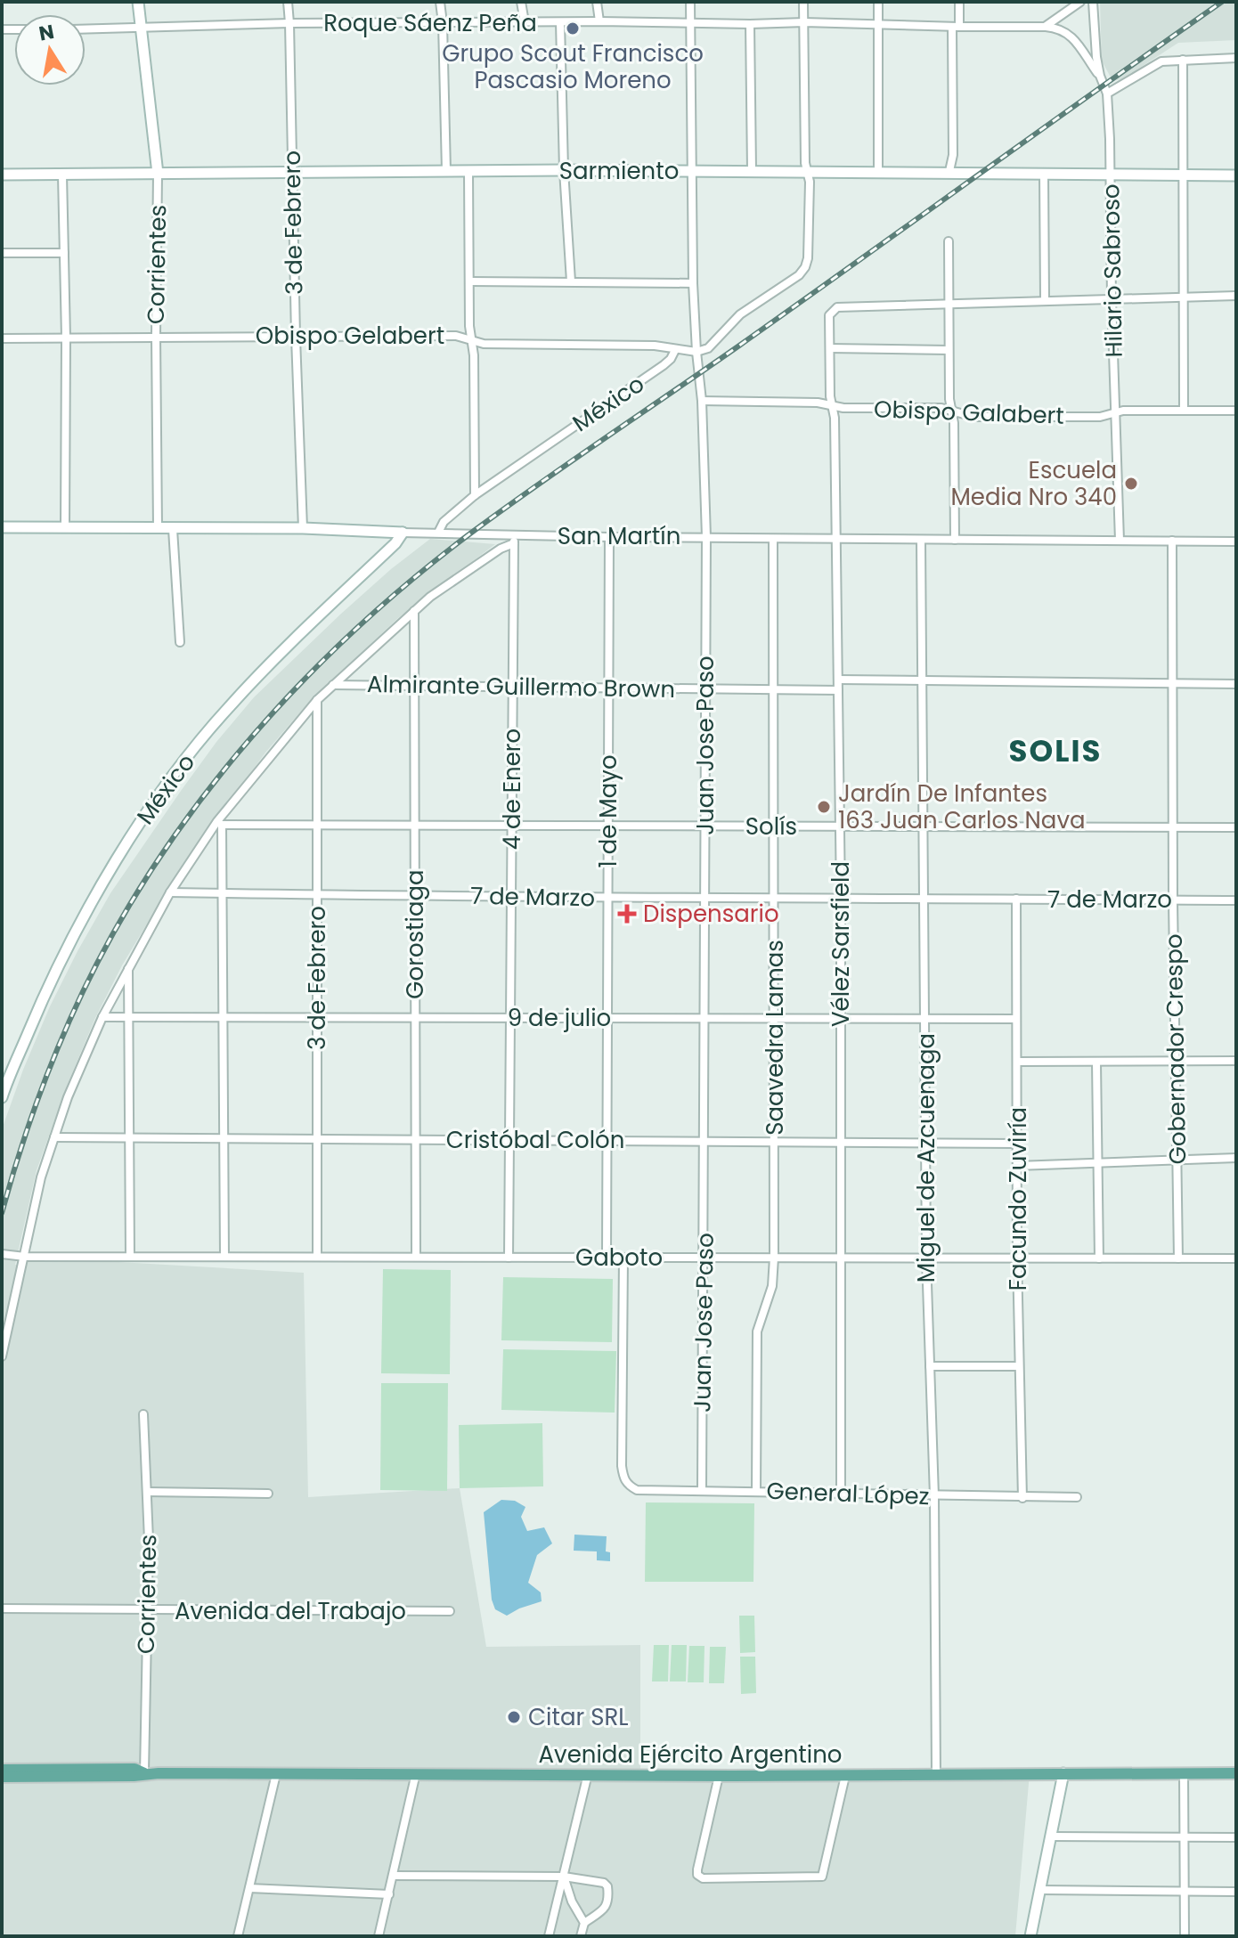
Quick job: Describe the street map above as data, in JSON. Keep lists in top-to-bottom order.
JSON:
{
  "streets": {
    "main road": ["Avenida Ejército Argentino"],
    "street": [
      "Roque Sáenz Peña",
      "Sarmiento",
      "3 de Febrero",
      "Corrientes",
      "Hilario Sabroso",
      "Obispo Gelabert",
      "México",
      "Obispo Galabert",
      "San Martín",
      "Almirante Guillermo Brown",
      "Juan Jose Paso",
      "4 de Enero",
      "1 de Mayo",
      "Solís",
      "7 de Marzo",
      "Gorostiaga",
      "Vélez Sarsfield",
      "9 de julio",
      "Saavedra Lamas",
      "Gobernador Crespo",
      "Cristóbal Colón",
      "Miguel de Azcuenaga",
      "Facundo Zuviría",
      "Gaboto",
      "General López",
      "Avenida del Trabajo"
    ]
  },
  "crossings": [
    ["Roque Sáenz Peña", "3 de Febrero"],
    ["Roque Sáenz Peña", "Corrientes"],
    ["Roque Sáenz Peña", "Hilario Sabroso"],
    ["Roque Sáenz Peña", "Juan Jose Paso"],
    ["Sarmiento", "3 de Febrero"],
    ["Sarmiento", "Corrientes"],
    ["Sarmiento", "Hilario Sabroso"],
    ["Sarmiento", "Juan Jose Paso"],
    ["3 de Febrero", "Obispo Gelabert"],
    ["3 de Febrero", "San Martín"],
    ["3 de Febrero", "Solís"],
    ["3 de Febrero", "7 de Marzo"],
    ["3 de Febrero", "9 de julio"],
    ["3 de Febrero", "Cristóbal Colón"],
    ["3 de Febrero", "Gaboto"],
    ["Corrientes", "Obispo Gelabert"],
    ["Corrientes", "San Martín"],
    ["Corrientes", "Avenida del Trabajo"],
    ["Corrientes", "Avenida Ejército Argentino"],
    ["Hilario Sabroso", "Obispo Galabert"],
    ["Hilario Sabroso", "San Martín"],
    ["Obispo Gelabert", "México"],
    ["Obispo Gelabert", "Juan Jose Paso"],
    ["México", "San Martín"],
    ["Obispo Galabert", "Juan Jose Paso"],
    ["Obispo Galabert", "Vélez Sarsfield"],
    ["San Martín", "Juan Jose Paso"],
    ["San Martín", "4 de Enero"],
    ["San Martín", "1 de Mayo"],
    ["San Martín", "Vélez Sarsfield"],
    ["San Martín", "Saavedra Lamas"],
    ["San Martín", "Gobernador Crespo"],
    ["San Martín", "Miguel de Azcuenaga"],
    ["Almirante Guillermo Brown", "Juan Jose Paso"],
    ["Almirante Guillermo Brown", "4 de Enero"],
    ["Almirante Guillermo Brown", "1 de Mayo"],
    ["Almirante Guillermo Brown", "Gorostiaga"],
    ["Almirante Guillermo Brown", "Vélez Sarsfield"],
    ["Almirante Guillermo Brown", "Saavedra Lamas"],
    ["Juan Jose Paso", "Solís"],
    ["Juan Jose Paso", "7 de Marzo"],
    ["Juan Jose Paso", "9 de julio"],
    ["Juan Jose Paso", "Cristóbal Colón"],
    ["Juan Jose Paso", "Gaboto"],
    ["Juan Jose Paso", "General López"],
    ["4 de Enero", "Solís"],
    ["4 de Enero", "7 de Marzo"],
    ["4 de Enero", "9 de julio"],
    ["4 de Enero", "Cristóbal Colón"],
    ["4 de Enero", "Gaboto"],
    ["1 de Mayo", "Solís"],
    ["1 de Mayo", "7 de Marzo"],
    ["1 de Mayo", "9 de julio"],
    ["1 de Mayo", "Cristóbal Colón"],
    ["1 de Mayo", "Gaboto"],
    ["Solís", "Gorostiaga"],
    ["Solís", "Vélez Sarsfield"],
    ["Solís", "Saavedra Lamas"],
    ["Solís", "Gobernador Crespo"],
    ["Solís", "Miguel de Azcuenaga"],
    ["7 de Marzo", "Gorostiaga"],
    ["7 de Marzo", "Vélez Sarsfield"],
    ["7 de Marzo", "Saavedra Lamas"],
    ["7 de Marzo", "Gobernador Crespo"],
    ["7 de Marzo", "Miguel de Azcuenaga"],
    ["7 de Marzo", "Facundo Zuviría"],
    ["Gorostiaga", "9 de julio"],
    ["Gorostiaga", "Cristóbal Colón"],
    ["Gorostiaga", "Gaboto"],
    ["Vélez Sarsfield", "9 de julio"],
    ["Vélez Sarsfield", "Cristóbal Colón"],
    ["Vélez Sarsfield", "Gaboto"],
    ["Vélez Sarsfield", "General López"],
    ["9 de julio", "Saavedra Lamas"],
    ["9 de julio", "Miguel de Azcuenaga"],
    ["9 de julio", "Facundo Zuviría"],
    ["Saavedra Lamas", "Cristóbal Colón"],
    ["Saavedra Lamas", "Gaboto"],
    ["Saavedra Lamas", "General López"],
    ["Gobernador Crespo", "Gaboto"],
    ["Cristóbal Colón", "Miguel de Azcuenaga"],
    ["Cristóbal Colón", "Facundo Zuviría"],
    ["Miguel de Azcuenaga", "Gaboto"],
    ["Miguel de Azcuenaga", "General López"],
    ["Miguel de Azcuenaga", "Avenida Ejército Argentino"],
    ["Facundo Zuviría", "Gaboto"],
    ["Facundo Zuviría", "General López"],
    ["Gaboto", "General López"]
  ],
  "districts": ["SOLIS"],
  "places": {
    "other": [
      "Grupo Scout Francisco Pascasio Moreno",
      "Escuela Media Nro 340",
      "Jardín De Infantes 163 Juan Carlos Nava",
      "Citar SRL"
    ],
    "health": ["Dispensario"]
  },
  "north": "top"
}
